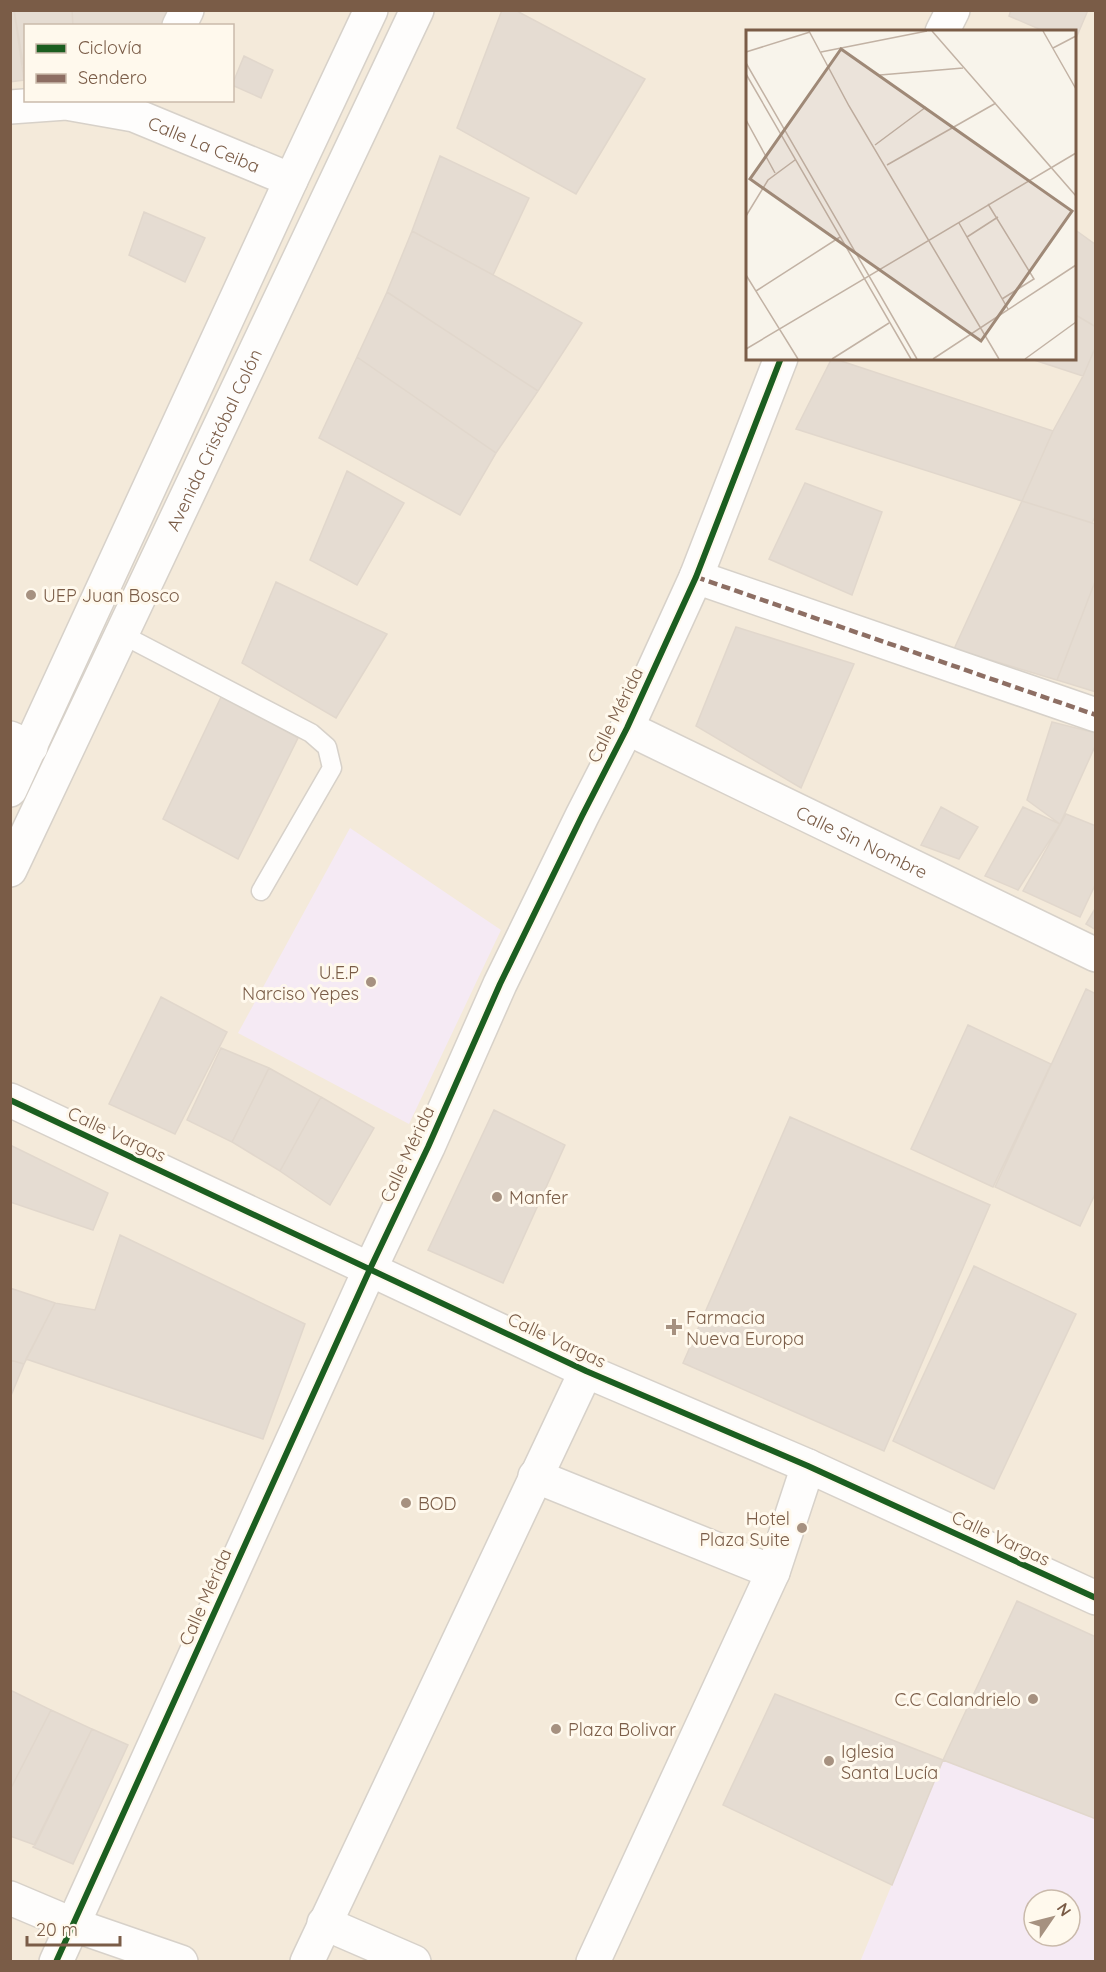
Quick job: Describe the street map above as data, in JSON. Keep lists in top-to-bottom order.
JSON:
{
  "streets": {
    "street": [
      "Calle La Ceiba",
      "Avenida Cristóbal Colón",
      "Calle Mérida",
      "Calle Sin Nombre",
      "Calle Vargas"
    ]
  },
  "crossings": [
    ["Calle Mérida", "Calle Sin Nombre"],
    ["Calle Mérida", "Calle Vargas"]
  ],
  "places": {
    "other": [
      "UEP Juan Bosco",
      "U.E.P Narciso Yepes",
      "Manfer",
      "BOD",
      "Hotel Plaza Suite",
      "C.C Calandrielo",
      "Plaza Bolivar",
      "Iglesia Santa Lucía"
    ],
    "health": ["Farmacia Nueva Europa"]
  },
  "legend": ["Ciclovía", "Sendero"],
  "scale_bar": "20 m",
  "north": "top right"
}
